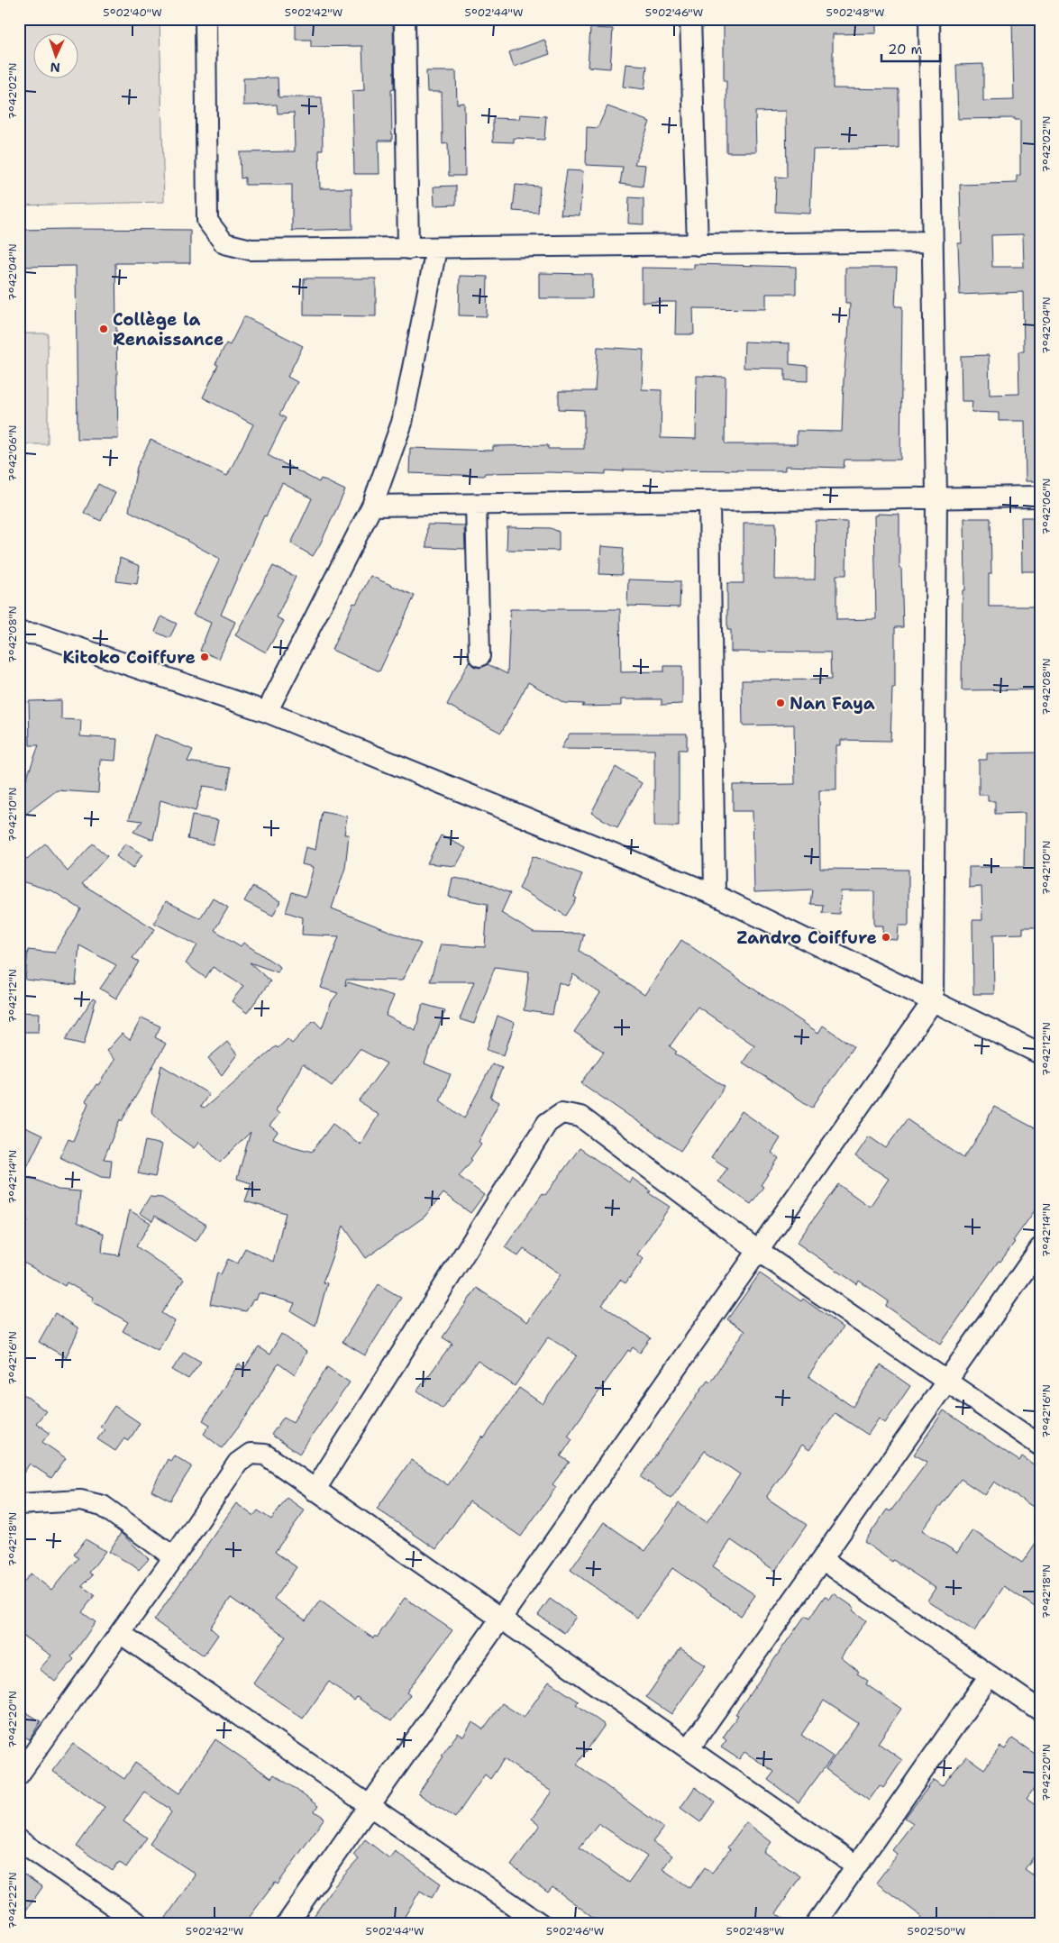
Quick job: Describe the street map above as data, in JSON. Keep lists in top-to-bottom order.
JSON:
{
  "places": [
    "Collège la Renaissance",
    "Kitoko Coiffure",
    "Nan Faya",
    "Zandro Coiffure"
  ],
  "scale_bar": "20 m",
  "north": "bottom",
  "coordinates": [
    "5°02'40\"W",
    "5°02'42\"W",
    "5°02'44\"W",
    "5°02'46\"W",
    "5°02'48\"W",
    "7°42'02\"N",
    "7°42'04\"N",
    "7°42'06\"N",
    "7°42'08\"N",
    "7°42'10\"N",
    "7°42'12\"N",
    "7°42'14\"N",
    "7°42'16\"N",
    "7°42'18\"N",
    "7°42'20\"N",
    "7°42'22\"N",
    "5°02'50\"W"
  ]
}
